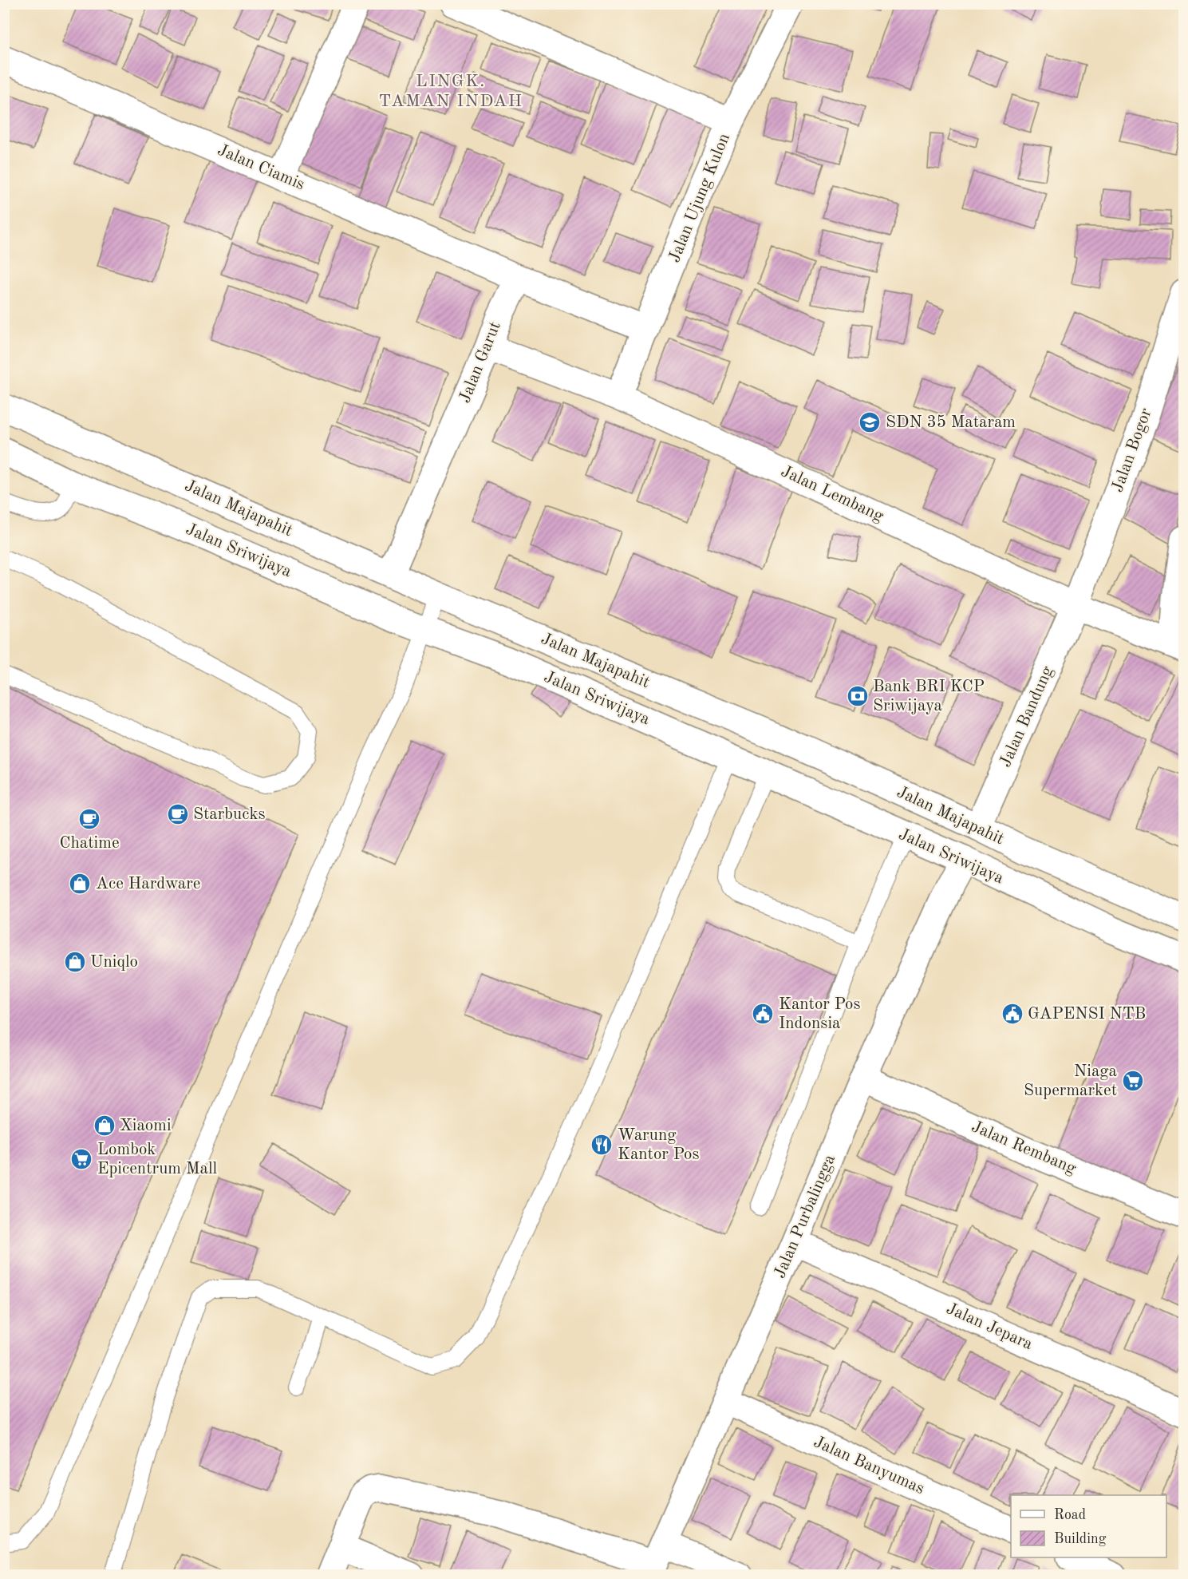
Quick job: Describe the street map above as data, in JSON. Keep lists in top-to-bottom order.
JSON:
{
  "streets": {
    "street": [
      "Jalan Ciamis",
      "Jalan Ujung Kulon",
      "Jalan Garut",
      "Jalan Bogor",
      "Jalan Lembang",
      "Jalan Majapahit",
      "Jalan Sriwijaya",
      "Jalan Bandung",
      "Jalan Rembang",
      "Jalan Purbalingga",
      "Jalan Jepara",
      "Jalan Banyumas"
    ]
  },
  "crossings": [
    ["Jalan Ciamis", "Jalan Garut"],
    ["Jalan Ujung Kulon", "Jalan Lembang"],
    ["Jalan Garut", "Jalan Lembang"],
    ["Jalan Garut", "Jalan Majapahit"],
    ["Jalan Bogor", "Jalan Lembang"],
    ["Jalan Bogor", "Jalan Bandung"],
    ["Jalan Lembang", "Jalan Bandung"],
    ["Jalan Majapahit", "Jalan Bandung"],
    ["Jalan Sriwijaya", "Jalan Purbalingga"],
    ["Jalan Rembang", "Jalan Purbalingga"],
    ["Jalan Purbalingga", "Jalan Jepara"],
    ["Jalan Purbalingga", "Jalan Banyumas"]
  ],
  "districts": ["LINGK. TAMAN INDAH"],
  "places": {
    "school or university": ["SDN 35 Mataram"],
    "bank": ["Bank BRI KCP Sriwijaya"],
    "cafe": ["Starbucks", "Chatime"],
    "shop": ["Ace Hardware", "Uniqlo", "Xiaomi"],
    "public building": ["Kantor Pos Indonsia", "GAPENSI NTB"],
    "supermarket": ["Niaga Supermarket", "Lombok Epicentrum Mall"],
    "restaurant": ["Warung Kantor Pos"]
  },
  "legend": ["Road", "Building"]
}
